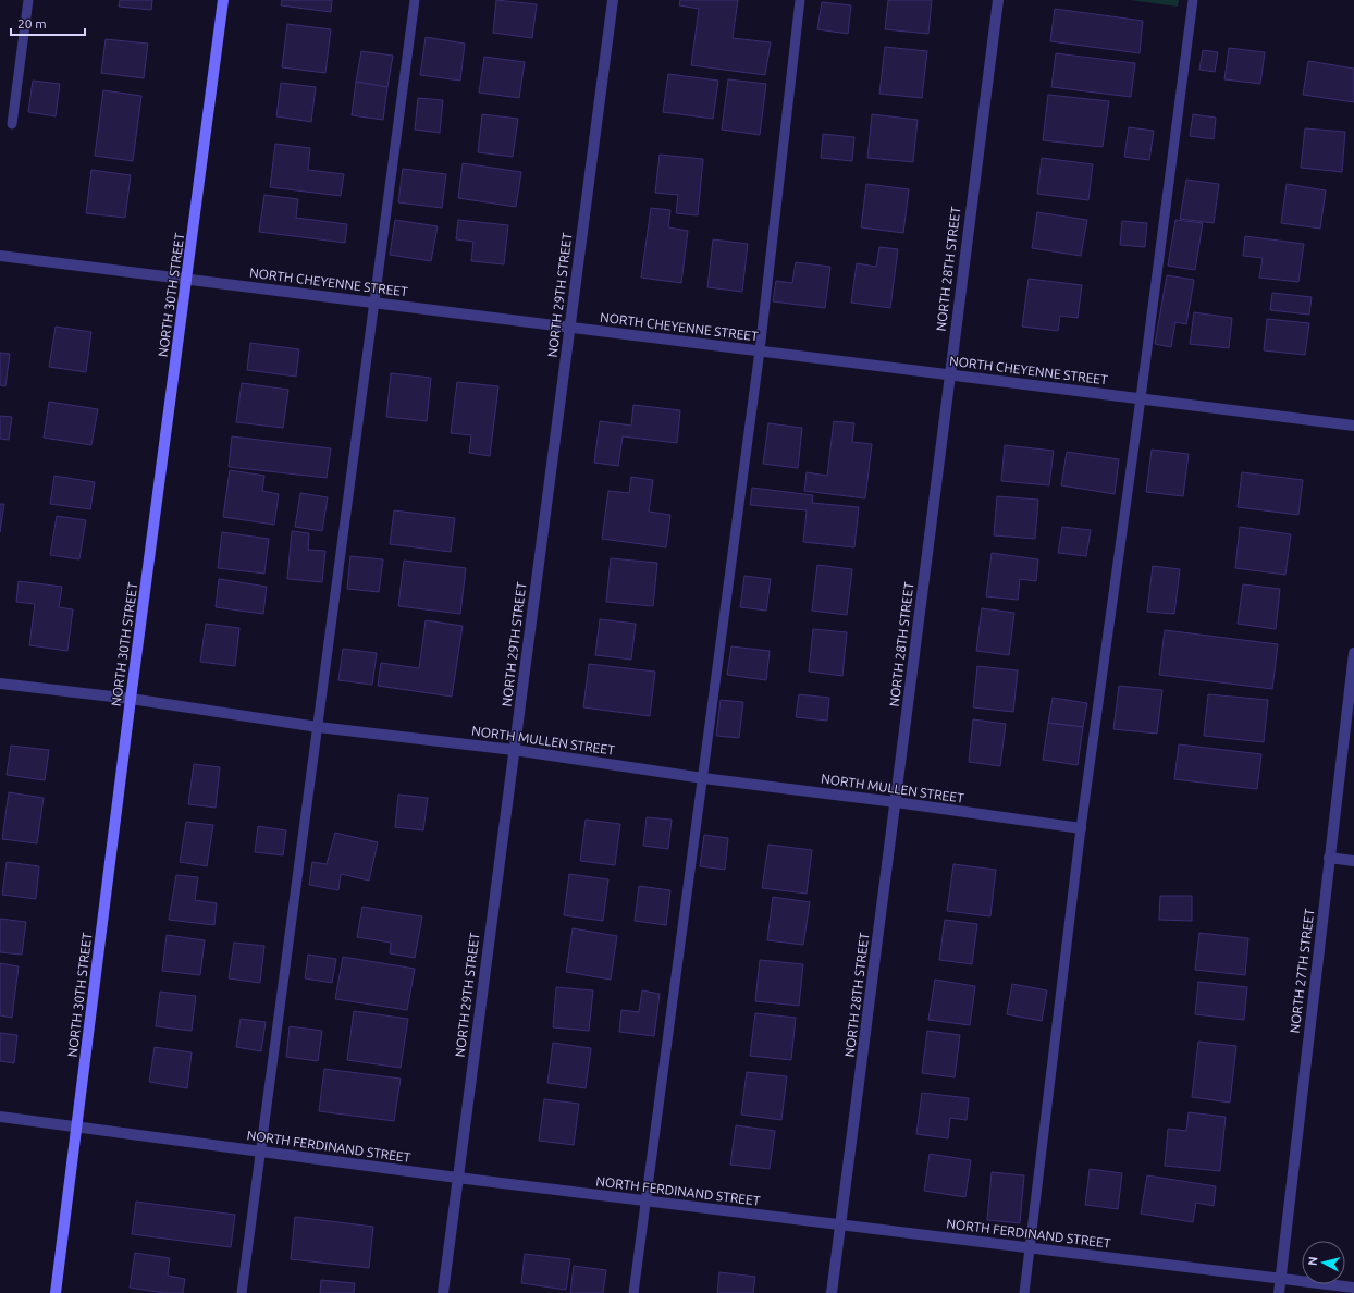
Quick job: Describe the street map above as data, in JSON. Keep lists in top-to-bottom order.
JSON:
{
  "streets": {
    "main road": ["NORTH 30TH STREET"],
    "street": [
      "NORTH 28TH STREET",
      "NORTH CHEYENNE STREET",
      "NORTH 29TH STREET",
      "NORTH MULLEN STREET",
      "NORTH 27TH STREET",
      "NORTH FERDINAND STREET"
    ]
  },
  "crossings": [
    ["NORTH 28TH STREET", "NORTH CHEYENNE STREET"],
    ["NORTH 28TH STREET", "NORTH MULLEN STREET"],
    ["NORTH 28TH STREET", "NORTH FERDINAND STREET"],
    ["NORTH CHEYENNE STREET", "NORTH 30TH STREET"],
    ["NORTH CHEYENNE STREET", "NORTH 29TH STREET"],
    ["NORTH 30TH STREET", "NORTH MULLEN STREET"],
    ["NORTH 30TH STREET", "NORTH FERDINAND STREET"],
    ["NORTH 29TH STREET", "NORTH MULLEN STREET"],
    ["NORTH 29TH STREET", "NORTH FERDINAND STREET"],
    ["NORTH 27TH STREET", "NORTH FERDINAND STREET"]
  ],
  "scale_bar": "20 m",
  "north": "left"
}
